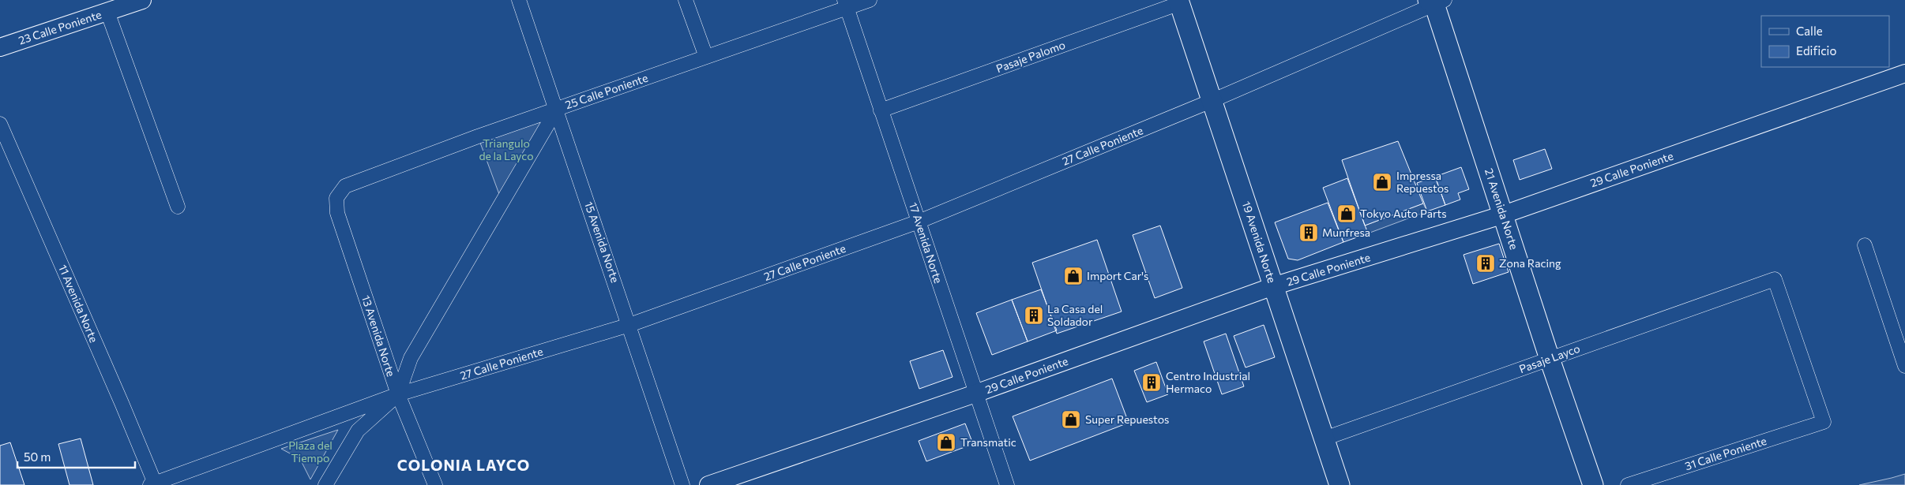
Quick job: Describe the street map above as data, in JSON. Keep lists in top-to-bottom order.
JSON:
{
  "streets": {
    "main road": ["21 Avenida Norte", "19 Avenida Norte"],
    "street": [
      "23 Calle Poniente",
      "Pasaje Palomo",
      "25 Calle Poniente",
      "27 Calle Poniente",
      "29 Calle Poniente",
      "15 Avenida Norte",
      "17 Avenida Norte",
      "11 Avenida Norte",
      "13 Avenida Norte",
      "Pasaje Layco",
      "31 Calle Poniente"
    ]
  },
  "crossings": [
    ["Pasaje Palomo", "19 Avenida Norte"],
    ["Pasaje Palomo", "17 Avenida Norte"],
    ["25 Calle Poniente", "15 Avenida Norte"],
    ["25 Calle Poniente", "17 Avenida Norte"],
    ["25 Calle Poniente", "13 Avenida Norte"],
    ["27 Calle Poniente", "21 Avenida Norte"],
    ["27 Calle Poniente", "15 Avenida Norte"],
    ["27 Calle Poniente", "19 Avenida Norte"],
    ["27 Calle Poniente", "17 Avenida Norte"],
    ["27 Calle Poniente", "11 Avenida Norte"],
    ["27 Calle Poniente", "13 Avenida Norte"],
    ["29 Calle Poniente", "21 Avenida Norte"],
    ["29 Calle Poniente", "19 Avenida Norte"],
    ["29 Calle Poniente", "17 Avenida Norte"],
    ["21 Avenida Norte", "Pasaje Layco"],
    ["19 Avenida Norte", "Pasaje Layco"],
    ["Pasaje Layco", "31 Calle Poniente"]
  ],
  "districts": ["COLONIA LAYCO"],
  "parks": ["Triangulo de la Layco", "Plaza del Tiempo"],
  "places": {
    "shop": [
      "Impressa Repuestos",
      "Tokyo Auto Parts",
      "Import Car's",
      "Super Repuestos",
      "Transmatic"
    ],
    "building": [
      "Munfresa",
      "Zona Racing",
      "La Casa del Soldador",
      "Centro Industrial Hermaco"
    ]
  },
  "legend": ["Calle", "Edificio"],
  "scale_bar": "50 m"
}
